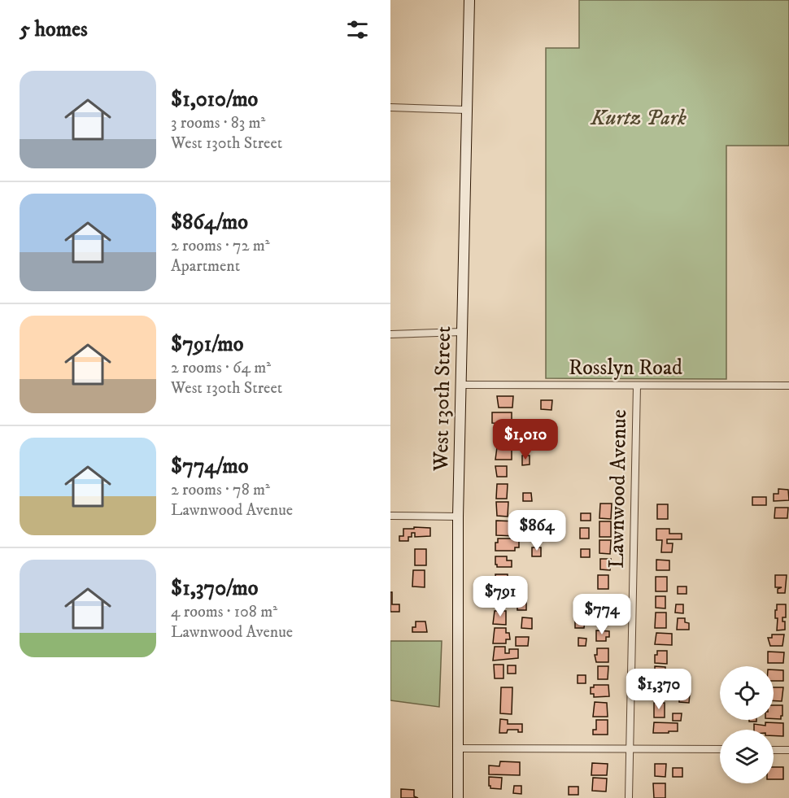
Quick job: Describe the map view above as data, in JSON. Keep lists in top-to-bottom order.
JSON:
{
  "streets": {
    "main road": ["West 130th Street"],
    "street": ["Rosslyn Road", "Lawnwood Avenue"]
  },
  "crossings": [
    ["Rosslyn Road", "West 130th Street"],
    ["Rosslyn Road", "Lawnwood Avenue"]
  ],
  "parks": ["Kurtz Park"],
  "page": {
    "heading": "5 homes",
    "list": [
      {
        "name": "$1,010/mo",
        "note": "3 rooms · 83 m² · West 130th Street"
      },
      {
        "name": "$864/mo",
        "note": "2 rooms · 72 m² · Apartment"
      },
      {
        "name": "$791/mo",
        "note": "2 rooms · 64 m² · West 130th Street"
      },
      {
        "name": "$774/mo",
        "note": "2 rooms · 78 m² · Lawnwood Avenue"
      },
      {
        "name": "$1,370/mo",
        "note": "4 rooms · 108 m² · Lawnwood Avenue"
      }
    ],
    "price": [
      "$1,010",
      "$864",
      "$791",
      "$774",
      "$1,370"
    ]
  }
}
